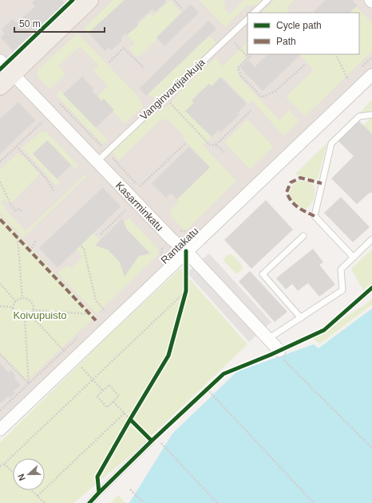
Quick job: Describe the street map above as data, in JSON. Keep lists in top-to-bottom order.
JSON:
{
  "streets": {
    "street": ["Kasarminkatu", "Rantakatu"],
    "lane": ["Vanginvartijankuja"]
  },
  "crossings": [
    ["Vanginvartijankuja", "Kasarminkatu"],
    ["Kasarminkatu", "Rantakatu"]
  ],
  "parks": ["Koivupuisto"],
  "legend": ["Cycle path", "Path"],
  "scale_bar": "50 m",
  "north": "left"
}
